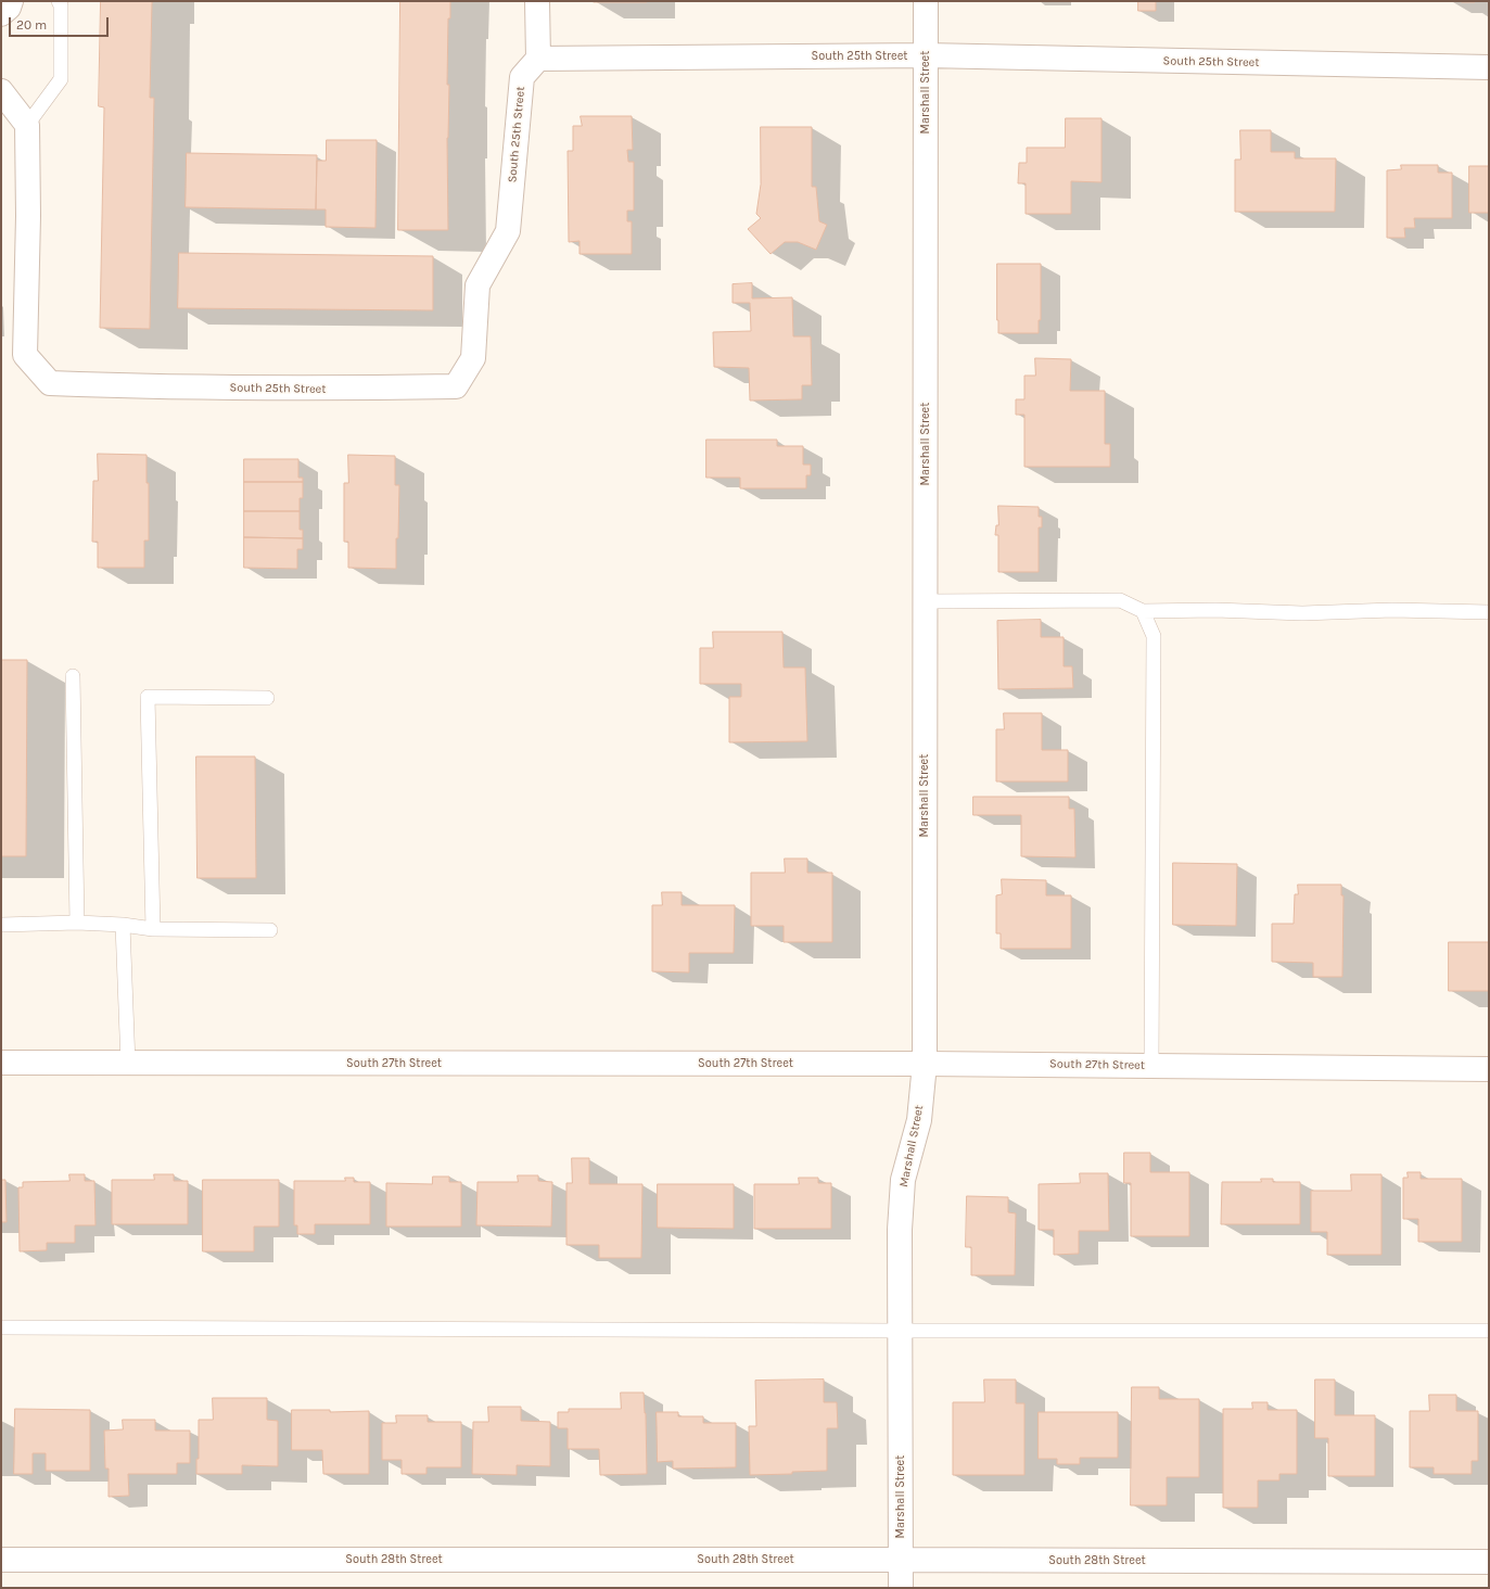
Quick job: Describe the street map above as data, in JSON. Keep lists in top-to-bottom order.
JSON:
{
  "streets": {
    "street": [
      "South 25th Street",
      "Marshall Street",
      "South 27th Street",
      "South 28th Street"
    ]
  },
  "crossings": [
    ["South 25th Street", "Marshall Street"],
    ["Marshall Street", "South 27th Street"],
    ["Marshall Street", "South 28th Street"]
  ],
  "scale_bar": "20 m"
}
